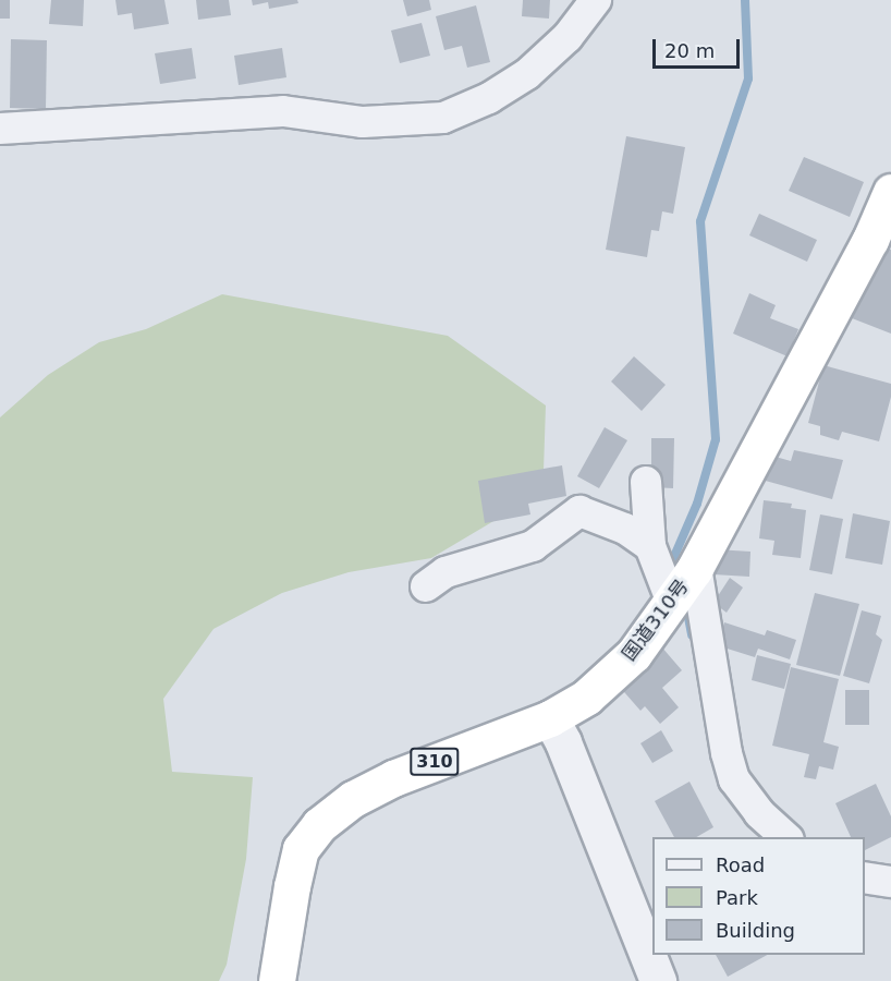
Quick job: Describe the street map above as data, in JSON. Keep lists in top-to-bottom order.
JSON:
{
  "streets": {
    "highway": ["国道310号", "310"]
  },
  "legend": ["Road", "Park", "Building"],
  "scale_bar": "20 m"
}
